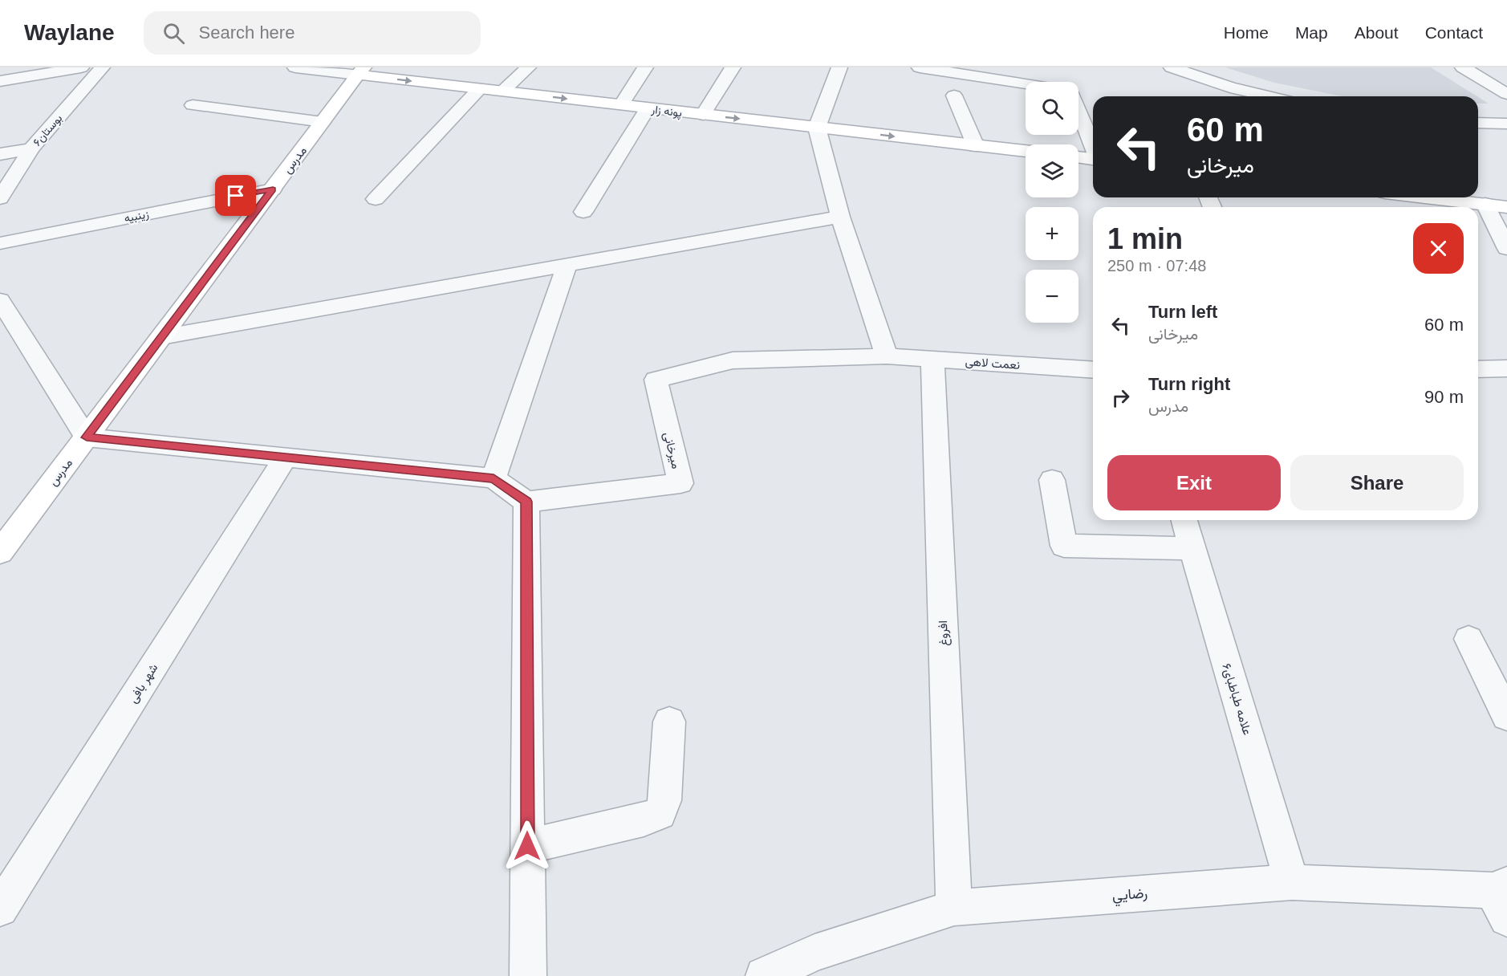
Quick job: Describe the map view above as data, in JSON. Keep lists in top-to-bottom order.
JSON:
{
  "streets": {
    "street": [
      "پونه زار",
      "بوستان۶",
      "مدرس",
      "زینبیه",
      "نعمت لاهی",
      "میرخانی",
      "افروغ",
      "شهر بافی",
      "علامه طباطبای۶",
      "رضایي"
    ]
  },
  "crossings": [
    ["پونه زار", "مدرس"],
    ["مدرس", "زینبیه"],
    ["نعمت لاهی", "میرخانی"],
    ["نعمت لاهی", "افروغ"],
    ["افروغ", "رضایي"],
    ["علامه طباطبای۶", "رضایي"]
  ],
  "page": {
    "header": "Waylane",
    "search": "Search here",
    "nav": [
      "Home",
      "Map",
      "About",
      "Contact"
    ],
    "map_buttons": ["+", "−"],
    "turn": ["60 m", "میرخانی"],
    "heading": ["1 min", "250 m · 07:48"],
    "list": [
      {
        "name": "Turn left",
        "note": "میرخانی",
        "value": "60 m"
      },
      {
        "name": "Turn right",
        "note": "مدرس",
        "value": "90 m"
      }
    ],
    "buttons": ["Exit", "Share"]
  }
}
